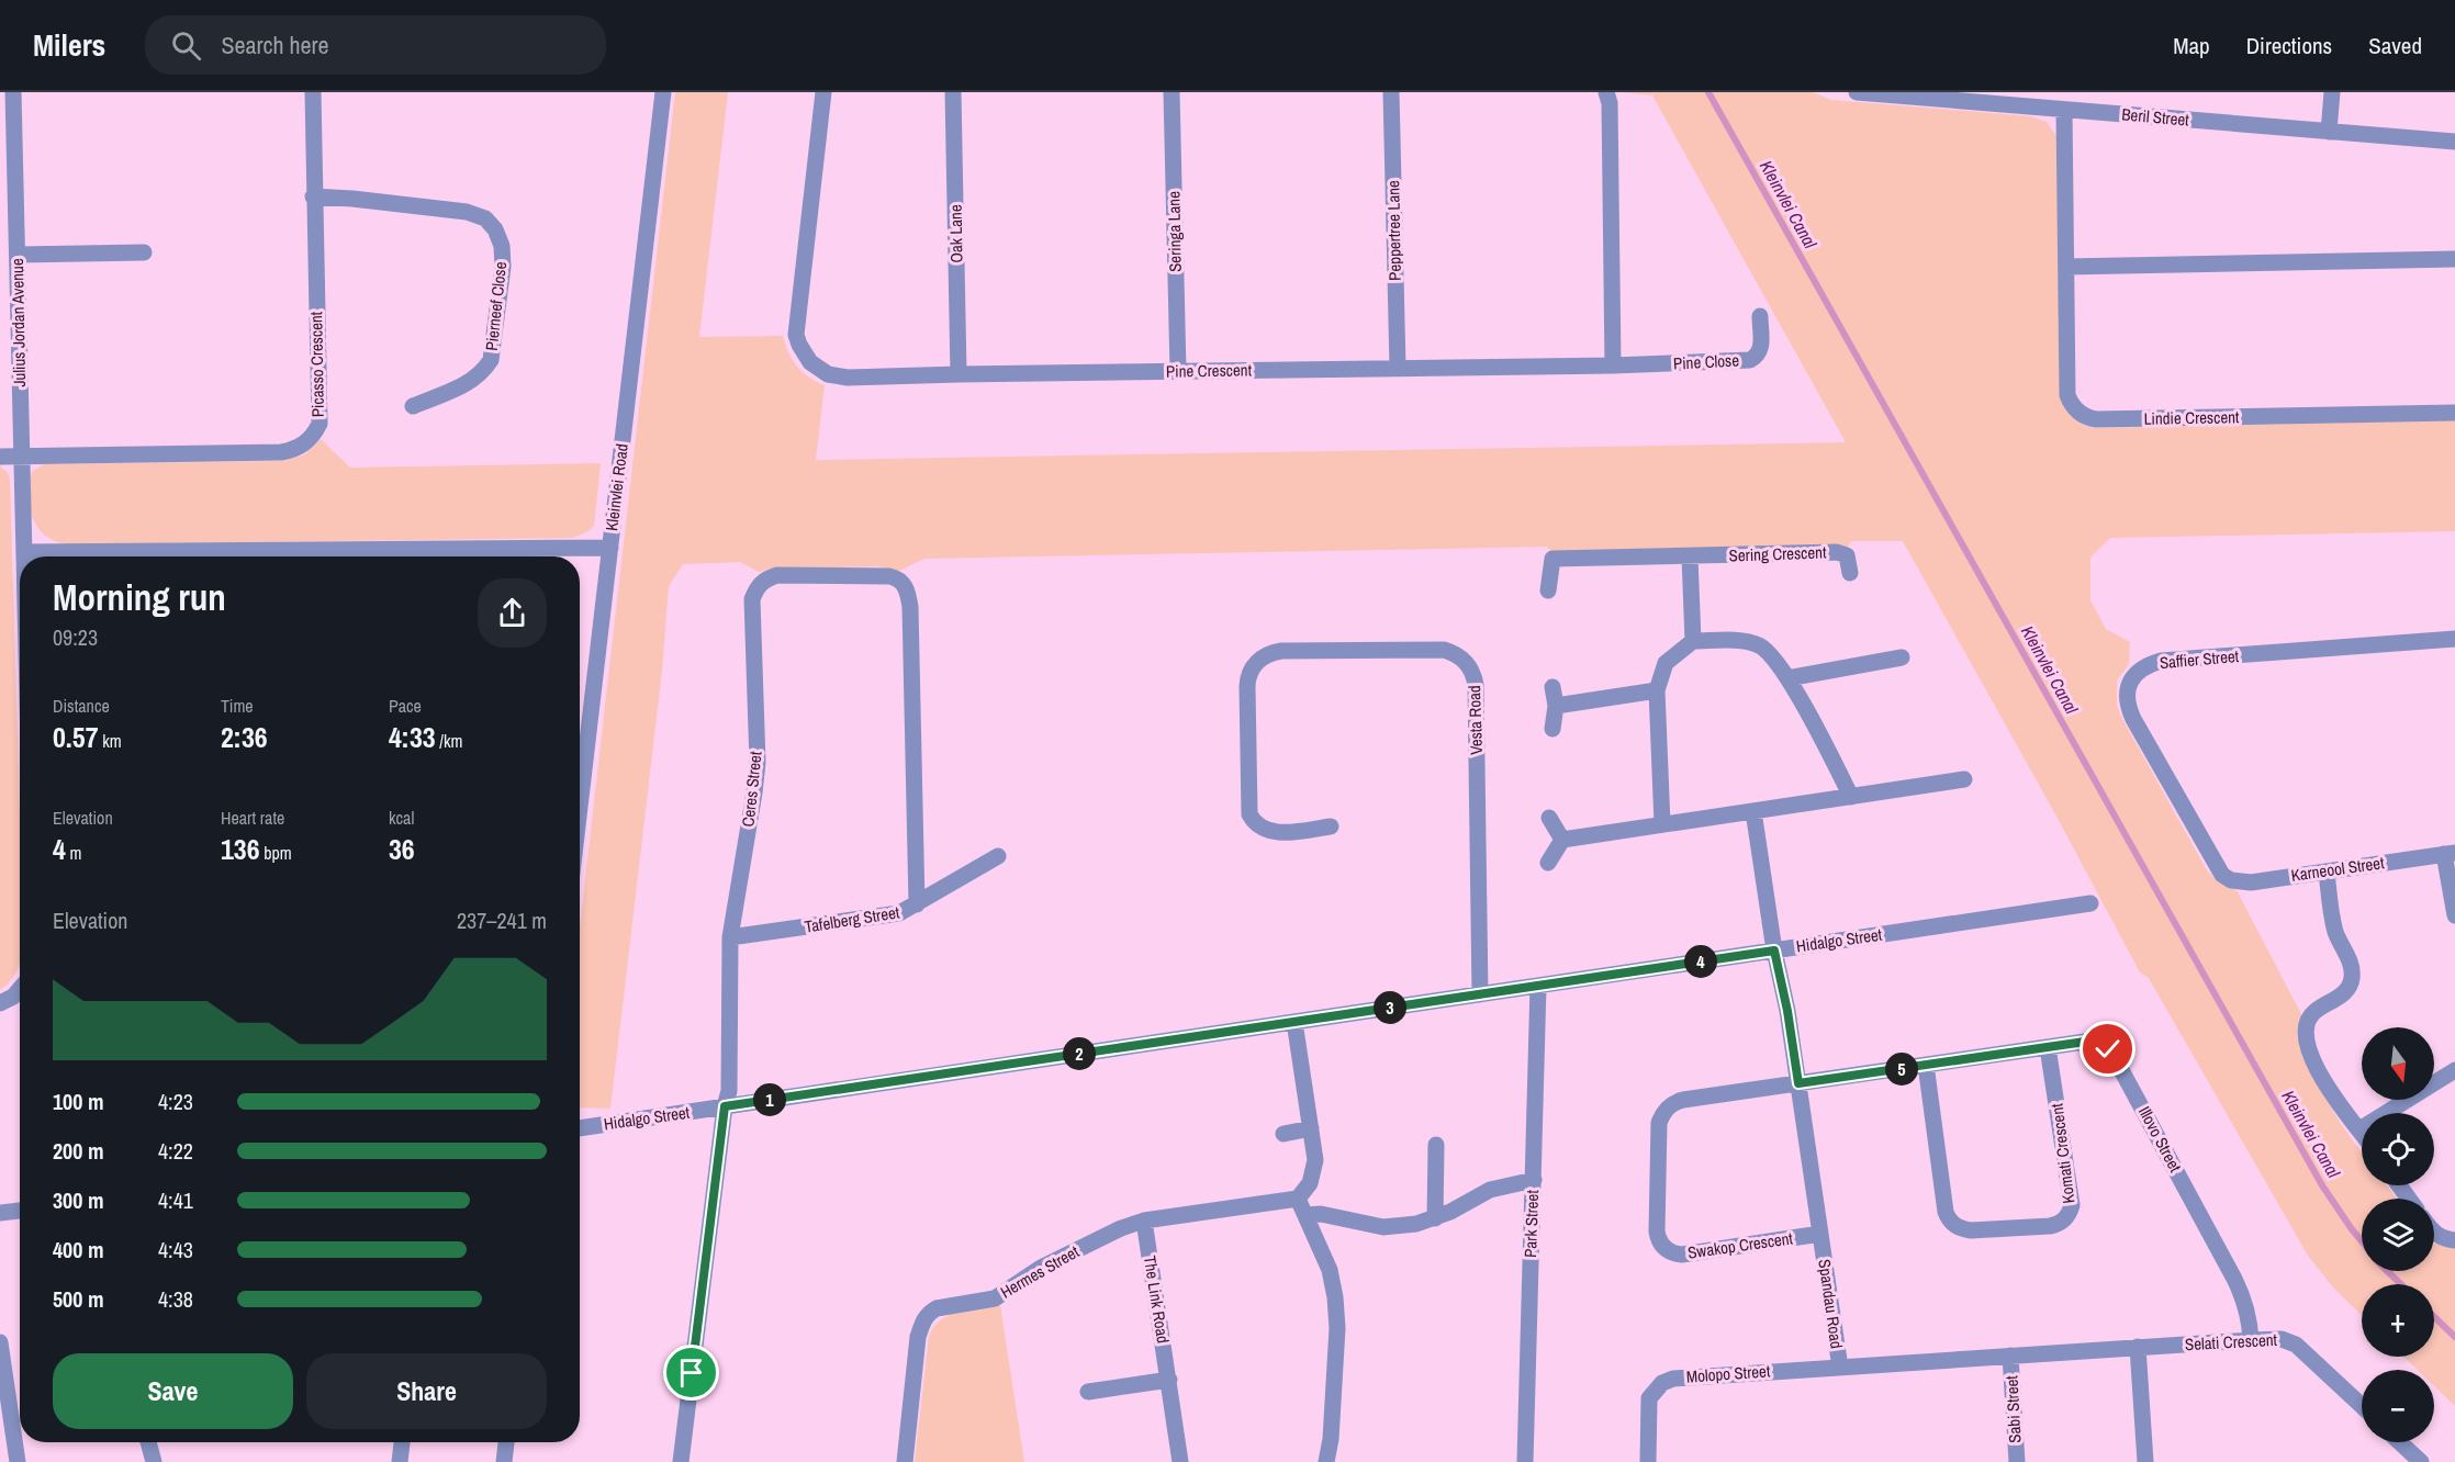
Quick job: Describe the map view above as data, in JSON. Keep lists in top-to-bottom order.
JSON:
{
  "streets": {
    "street": [
      "Beril Street",
      "Peppertree Lane",
      "Seringa Lane",
      "Oak Lane",
      "Pierneef Close",
      "Julius Jordan Avenue",
      "Pine Close",
      "Picasso Crescent",
      "Pine Crescent",
      "Lindie Crescent",
      "Kleinvlei Road",
      "Sering Crescent",
      "Saffier Street",
      "Vesta Road",
      "Ceres Street",
      "Karneool Street",
      "Tafelberg Street",
      "Hidalgo Street",
      "Illovo Street",
      "Komati Crescent",
      "Park Street",
      "Swakop Crescent",
      "Hermes Street",
      "The Link Road",
      "Spandau Road",
      "Selati Crescent",
      "Molopo Street",
      "Sabi Street"
    ]
  },
  "crossings": [
    ["Beril Street", "Lindie Crescent"],
    ["Peppertree Lane", "Pine Crescent"],
    ["Seringa Lane", "Pine Crescent"],
    ["Oak Lane", "Pine Crescent"],
    ["Pierneef Close", "Picasso Crescent"],
    ["Julius Jordan Avenue", "Picasso Crescent"],
    ["Pine Close", "Pine Crescent"],
    ["Saffier Street", "Karneool Street"],
    ["Vesta Road", "Hidalgo Street"],
    ["Ceres Street", "Tafelberg Street"],
    ["Ceres Street", "Hidalgo Street"],
    ["Hidalgo Street", "Park Street"],
    ["Hidalgo Street", "Spandau Road"],
    ["Illovo Street", "Komati Crescent"],
    ["Illovo Street", "Swakop Crescent"],
    ["Illovo Street", "Spandau Road"],
    ["Illovo Street", "Selati Crescent"],
    ["Swakop Crescent", "Spandau Road"],
    ["Hermes Street", "The Link Road"],
    ["Spandau Road", "Selati Crescent"],
    ["Spandau Road", "Molopo Street"],
    ["Spandau Road", "Sabi Street"]
  ],
  "water": ["Kleinvlei Canal"],
  "north": "bottom",
  "page": {
    "header": "Milers",
    "search": "Search here",
    "nav": ["Map", "Directions", "Saved"],
    "heading": ["Morning run", "09:23"],
    "stats": [
      ["Distance", "0.57 km"],
      ["Time", "2:36"],
      ["Pace", "4:33 /km"],
      ["Elevation", "4 m"],
      ["Heart rate", "136 bpm"],
      ["kcal", "36"]
    ],
    "chart": ["Elevation", "237–241 m"],
    "pins": [
      "4",
      "3",
      "2",
      "5",
      "1"
    ],
    "map_buttons": ["+", "−"],
    "list": [
      {
        "name": "100 m",
        "note": "4:23"
      },
      {
        "name": "200 m",
        "note": "4:22"
      },
      {
        "name": "300 m",
        "note": "4:41"
      },
      {
        "name": "400 m",
        "note": "4:43"
      },
      {
        "name": "500 m",
        "note": "4:38"
      }
    ],
    "buttons": ["Save", "Share"]
  }
}
